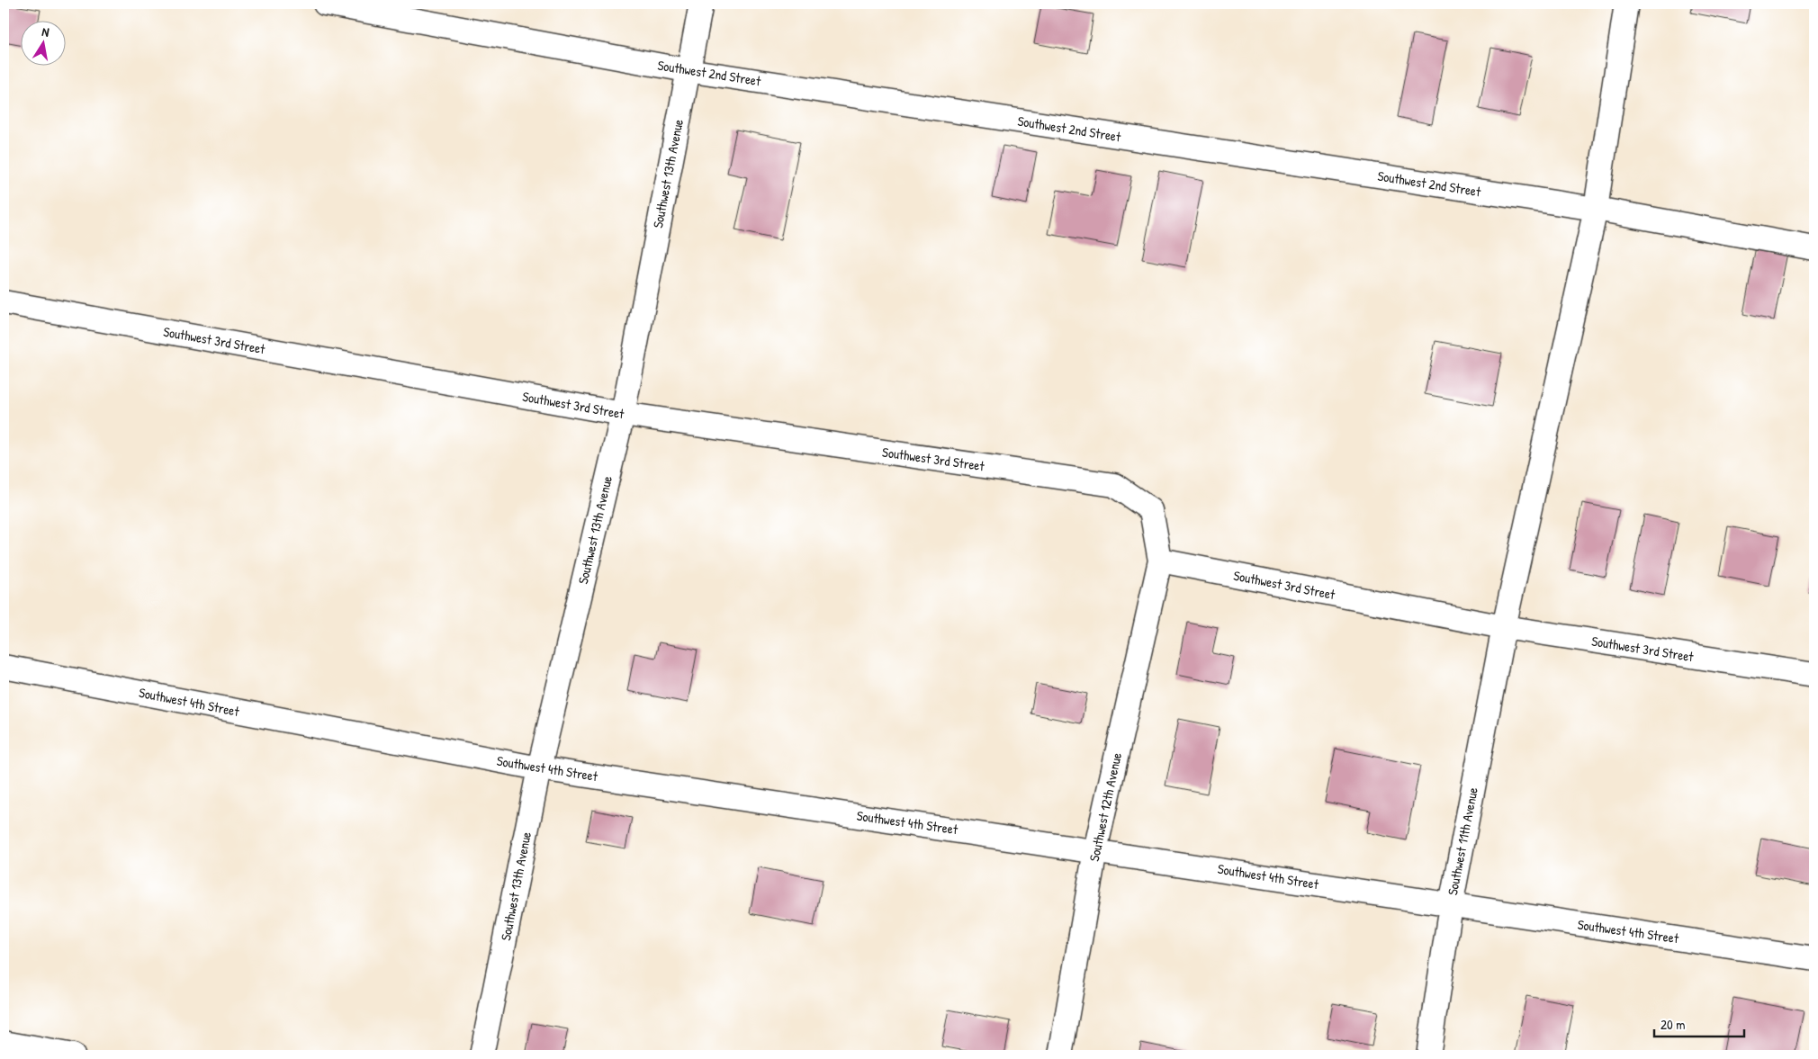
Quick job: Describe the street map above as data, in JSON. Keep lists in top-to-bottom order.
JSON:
{
  "streets": {
    "street": [
      "Southwest 2nd Street",
      "Southwest 13th Avenue",
      "Southwest 3rd Street",
      "Southwest 4th Street",
      "Southwest 12th Avenue",
      "Southwest 11th Avenue"
    ]
  },
  "crossings": [
    ["Southwest 2nd Street", "Southwest 13th Avenue"],
    ["Southwest 2nd Street", "Southwest 11th Avenue"],
    ["Southwest 13th Avenue", "Southwest 3rd Street"],
    ["Southwest 13th Avenue", "Southwest 4th Street"],
    ["Southwest 3rd Street", "Southwest 12th Avenue"],
    ["Southwest 3rd Street", "Southwest 11th Avenue"],
    ["Southwest 4th Street", "Southwest 12th Avenue"],
    ["Southwest 4th Street", "Southwest 11th Avenue"]
  ],
  "scale_bar": "20 m",
  "north": "top"
}
